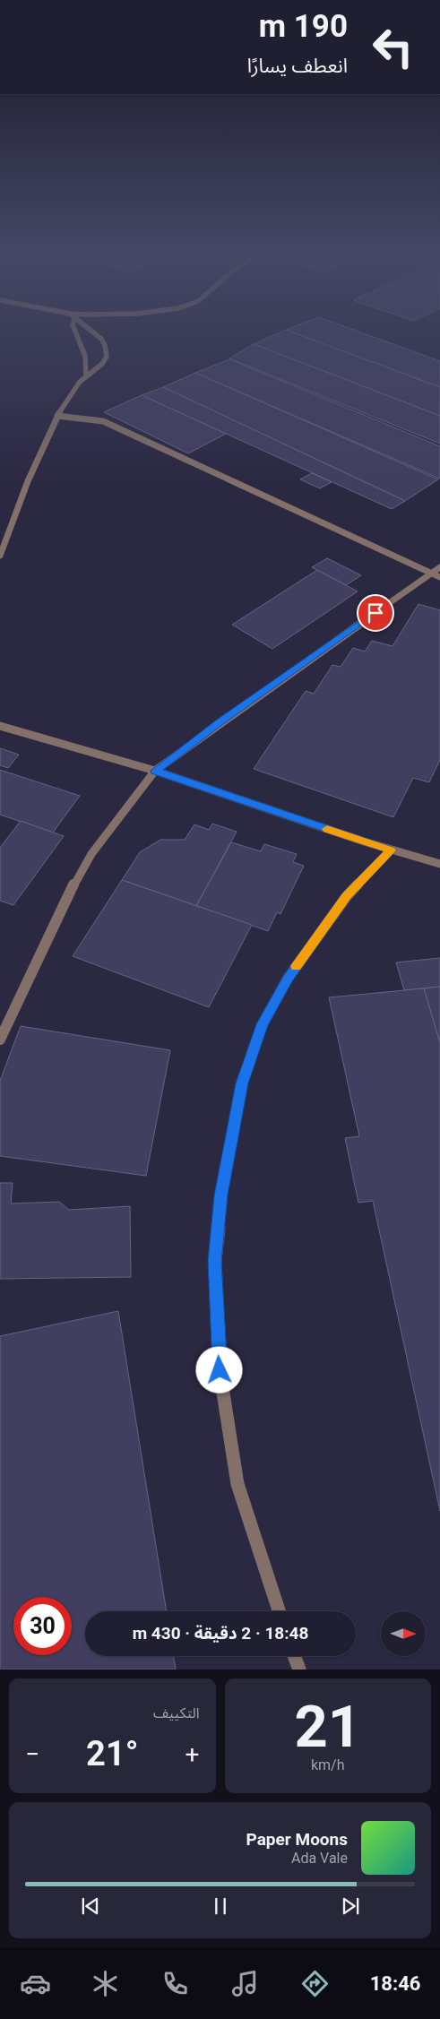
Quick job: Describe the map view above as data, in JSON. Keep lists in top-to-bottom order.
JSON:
{
  "north": "right",
  "page": {
    "turn": ["190 m", "انعطف يسارًا"],
    "limit": "30",
    "trip": "18:48 · 2 دقيقة · 430 m",
    "tile": [
      ["21", "km/h"],
      "التكييف"
    ],
    "heat": ["−", "21°", "+"],
    "song": ["Paper Moons", "Ada Vale"],
    "tabs": "18:46"
  }
}
